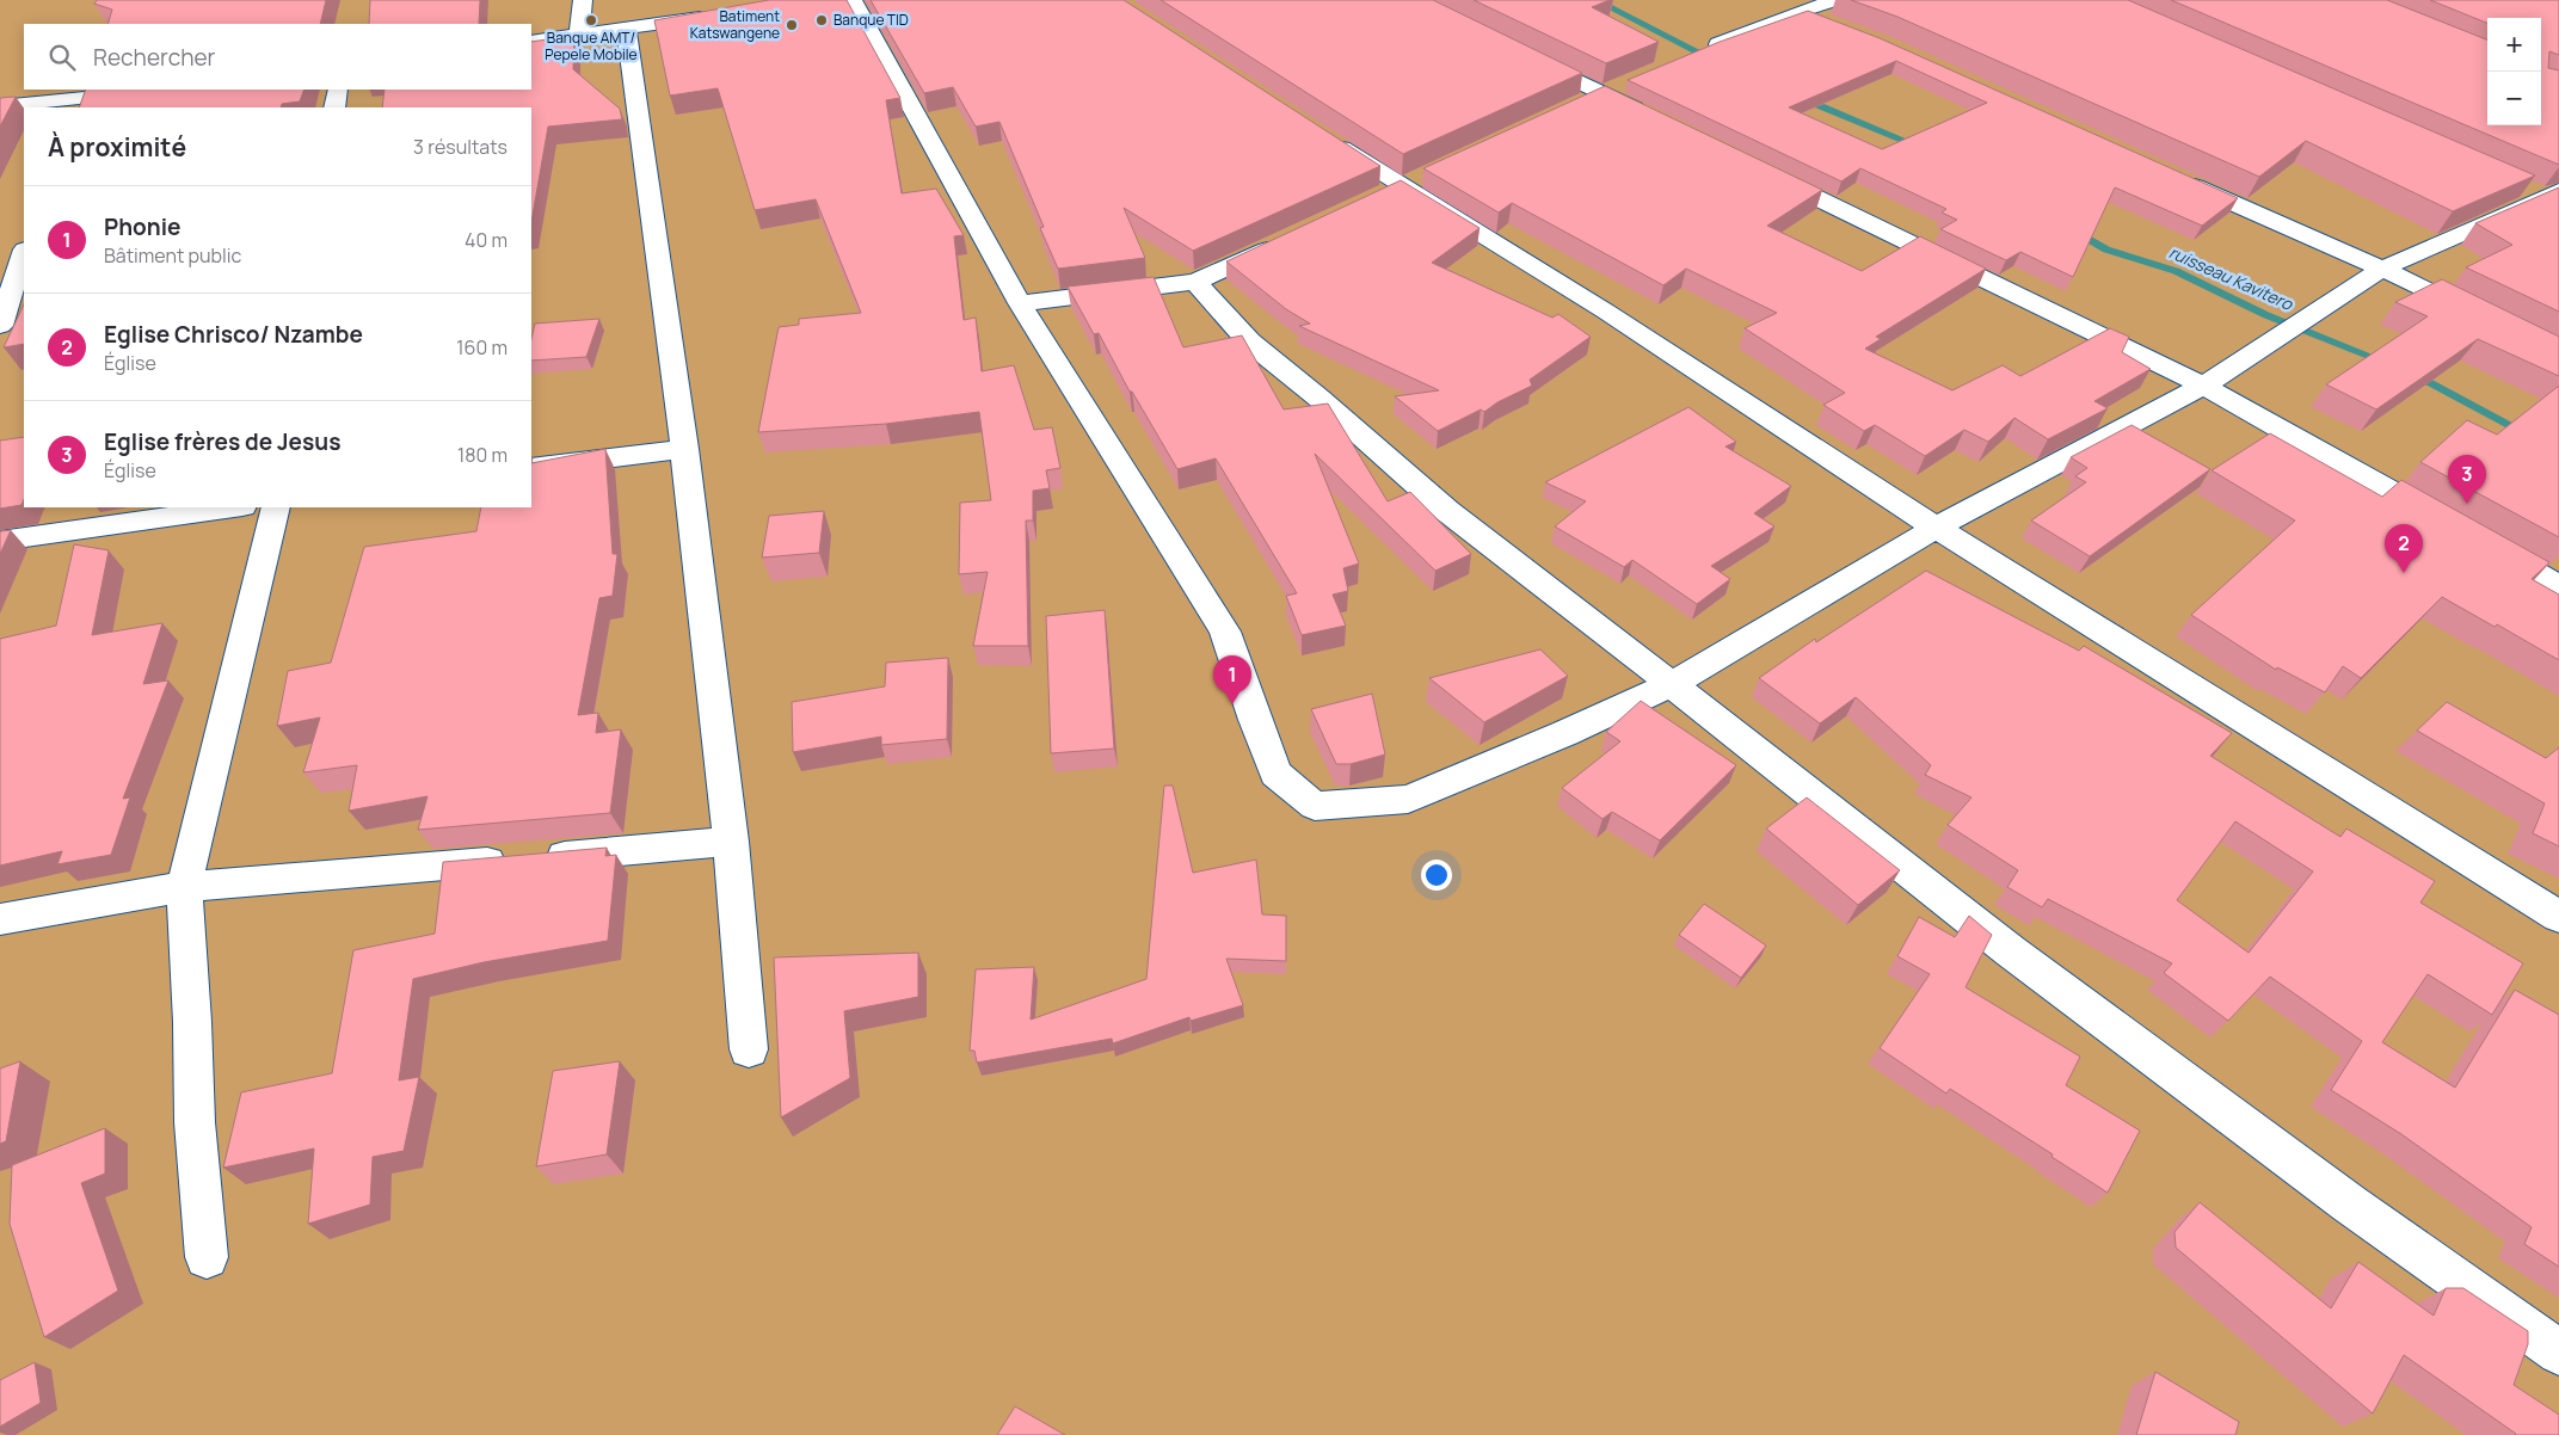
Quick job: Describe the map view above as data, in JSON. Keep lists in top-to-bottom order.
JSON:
{
  "water": ["ruisseau Kavitero"],
  "places": ["Banque AMT/ Pepele Mobile", "Banque TID", "Batiment Katswangene"],
  "page": {
    "map_buttons": ["+", "−"],
    "search": "Rechercher",
    "heading": ["À proximité", "3 résultats"],
    "list": [
      {
        "mark": "1",
        "name": "Phonie",
        "note": "Bâtiment public",
        "value": "40 m"
      },
      {
        "mark": "2",
        "name": "Eglise Chrisco/ Nzambe",
        "note": "Église",
        "value": "160 m"
      },
      {
        "mark": "3",
        "name": "Eglise frères de Jesus",
        "note": "Église",
        "value": "180 m"
      }
    ],
    "pins": ["3", "2", "1"]
  }
}
